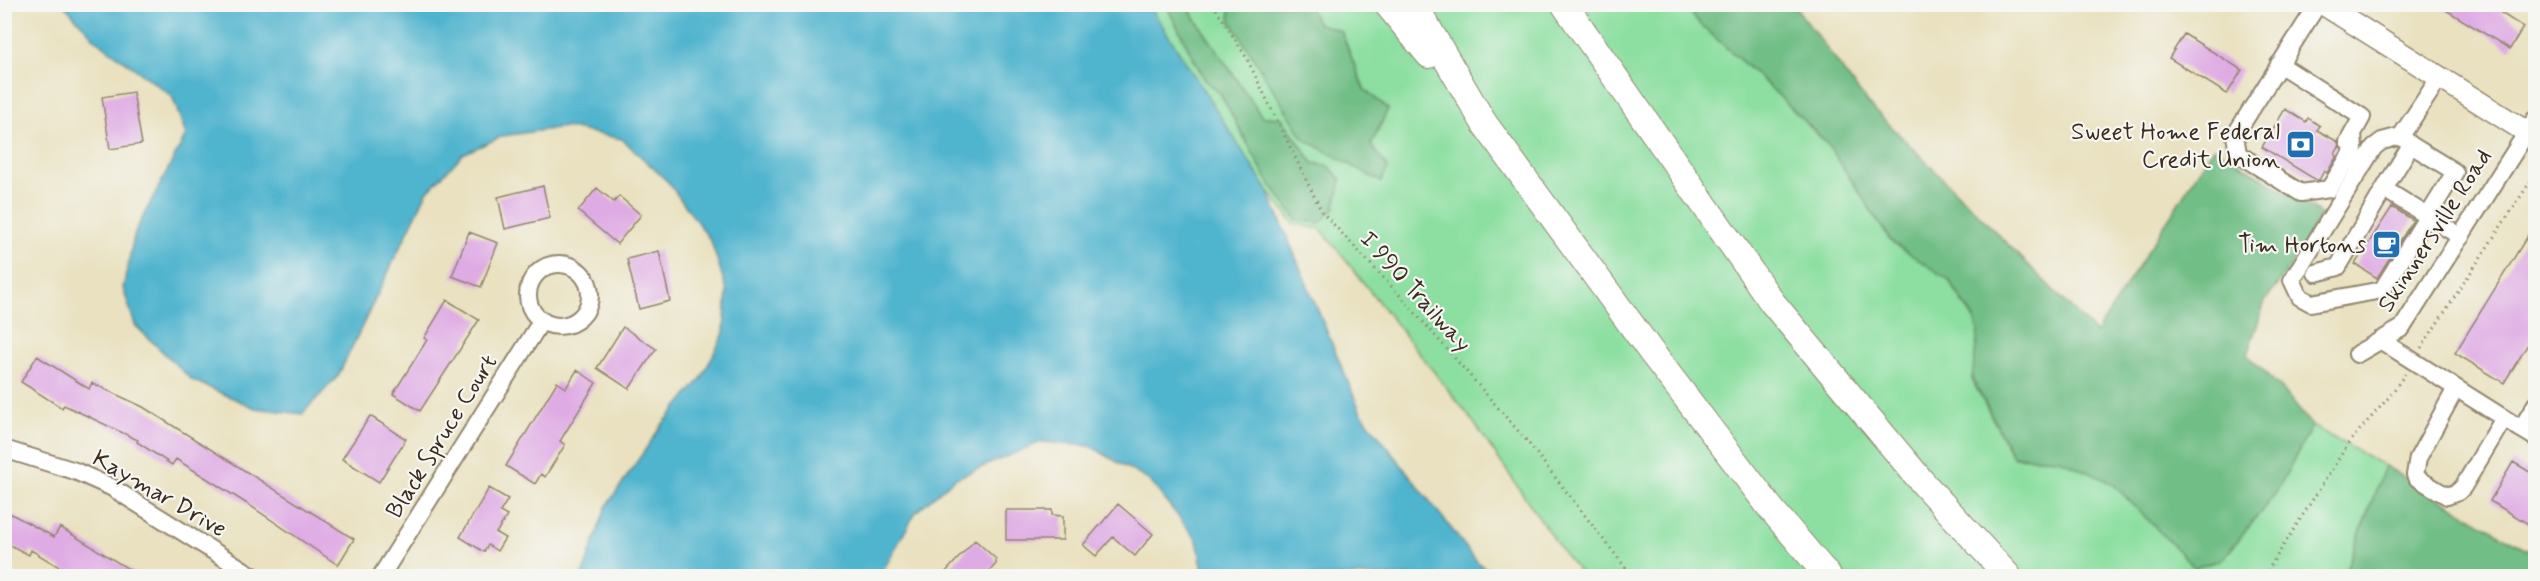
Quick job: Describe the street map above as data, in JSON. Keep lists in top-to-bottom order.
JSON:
{
  "streets": {
    "street": ["Skinnersville Road", "Black Spruce Court", "Kaymar Drive"],
    "path": ["I 990 Trailway"]
  },
  "places": {
    "bank": ["Sweet Home Federal Credit Union"],
    "cafe": ["Tim Hortons"]
  }
}
